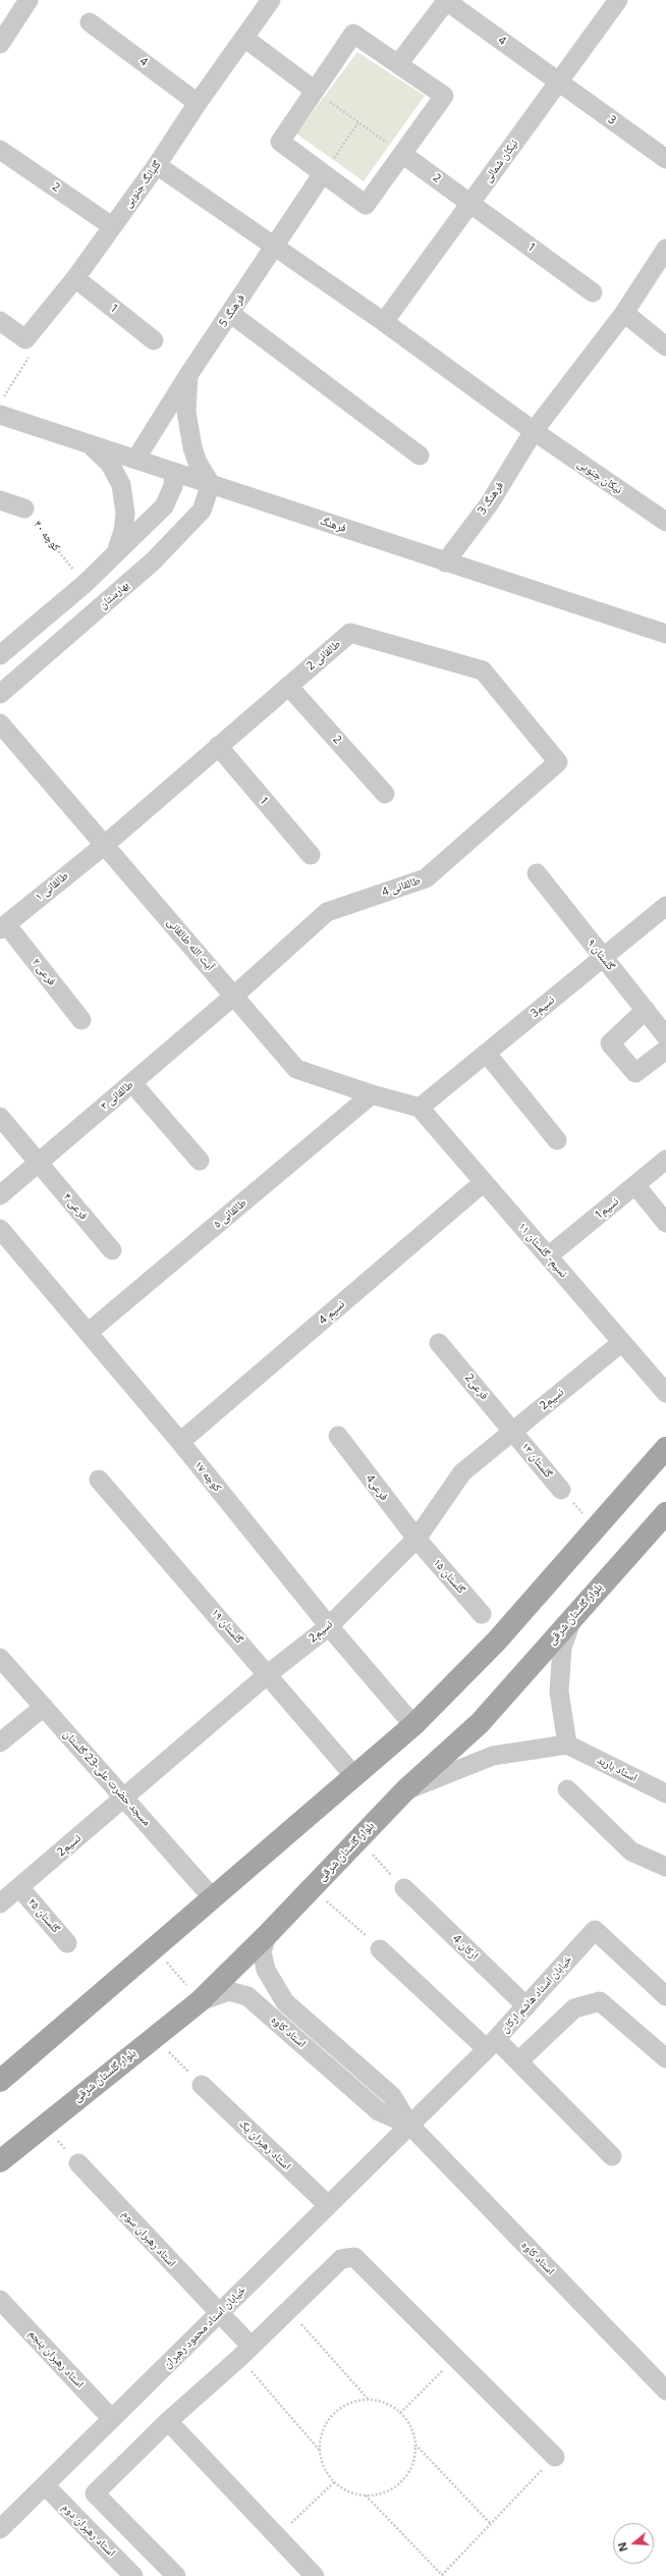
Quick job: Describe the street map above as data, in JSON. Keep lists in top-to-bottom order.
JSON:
{
  "streets": {
    "main road": ["بلوار گلستان شرقی"],
    "street": [
      "4",
      "3",
      "نیکان شمالی",
      "2",
      "گلبانگ جنوبی",
      "1",
      "فرهنگ 5",
      "نیکان جنوبی",
      "فرهنگ 3",
      "فرهنگ",
      "بهارستان",
      "طالقانی 2",
      "طالقانی ۱",
      "طالقانی 4",
      "آیت الله طالقانی",
      "گلستان ۹",
      "فرعی ۲",
      "نسیم3",
      "طالقانی ۳",
      "فرعی ۴",
      "نسیم1",
      "طالقانی ۵",
      "نسیم- گلستان ۱۱",
      "نسیم 4",
      "فرعی2",
      "نسیم2",
      "گلستان ۱۳",
      "کوچه ۱۷",
      "فرعی4",
      "گلستان ۱۵",
      "گلستان ۱۹",
      "استاد باربد",
      "مسجد حضرت علی-23 گلستان",
      "گلستان ۲۵",
      "ارکان 4",
      "خیابان استاد هاشم ارکان",
      "استاد کاوه",
      "استاد رهبران یک",
      "استاد رهبران سوم",
      "خیابان استاد محمود رهبران",
      "استاد رهبران پنجم",
      "استاد رهبران دوم"
    ],
    "path": ["کوچه ۴۰"]
  },
  "crossings": [
    ["4", "3"],
    ["4", "نیکان شمالی"],
    ["4", "گلبانگ جنوبی"],
    ["3", "نیکان شمالی"],
    ["نیکان شمالی", "2"],
    ["نیکان شمالی", "1"],
    ["2", "گلبانگ جنوبی"],
    ["2", "1"],
    ["2", "طالقانی 2"],
    ["گلبانگ جنوبی", "1"],
    ["1", "طالقانی 2"],
    ["فرهنگ 5", "فرهنگ"],
    ["نیکان جنوبی", "فرهنگ 3"],
    ["فرهنگ 3", "فرهنگ"],
    ["فرهنگ", "بهارستان"],
    ["طالقانی 2", "طالقانی ۱"],
    ["طالقانی 2", "طالقانی 4"],
    ["طالقانی 2", "آیت الله طالقانی"],
    ["طالقانی ۱", "آیت الله طالقانی"],
    ["طالقانی ۱", "فرعی ۲"],
    ["طالقانی 4", "آیت الله طالقانی"],
    ["طالقانی 4", "طالقانی ۳"],
    ["آیت الله طالقانی", "نسیم3"],
    ["آیت الله طالقانی", "طالقانی ۳"],
    ["آیت الله طالقانی", "طالقانی ۵"],
    ["آیت الله طالقانی", "نسیم- گلستان ۱۱"],
    ["گلستان ۹", "نسیم3"],
    ["نسیم3", "نسیم- گلستان ۱۱"],
    ["طالقانی ۳", "فرعی ۴"],
    ["نسیم1", "نسیم- گلستان ۱۱"],
    ["طالقانی ۵", "کوچه ۱۷"],
    ["نسیم- گلستان ۱۱", "نسیم 4"],
    ["نسیم- گلستان ۱۱", "نسیم2"],
    ["نسیم 4", "کوچه ۱۷"],
    ["فرعی2", "نسیم2"],
    ["فرعی2", "گلستان ۱۳"],
    ["نسیم2", "گلستان ۱۳"],
    ["نسیم2", "کوچه ۱۷"],
    ["نسیم2", "فرعی4"],
    ["نسیم2", "گلستان ۱۵"],
    ["نسیم2", "گلستان ۱۹"],
    ["نسیم2", "مسجد حضرت علی-23 گلستان"],
    ["نسیم2", "گلستان ۲۵"],
    ["فرعی4", "گلستان ۱۵"],
    ["بلوار گلستان شرقی", "استاد کاوه"],
    ["ارکان 4", "خیابان استاد هاشم ارکان"],
    ["خیابان استاد هاشم ارکان", "استاد کاوه"],
    ["خیابان استاد هاشم ارکان", "خیابان استاد محمود رهبران"],
    ["استاد کاوه", "خیابان استاد محمود رهبران"],
    ["استاد رهبران یک", "خیابان استاد محمود رهبران"],
    ["استاد رهبران سوم", "خیابان استاد محمود رهبران"],
    ["خیابان استاد محمود رهبران", "استاد رهبران پنجم"],
    ["خیابان استاد محمود رهبران", "استاد رهبران دوم"]
  ],
  "north": "left"
}
